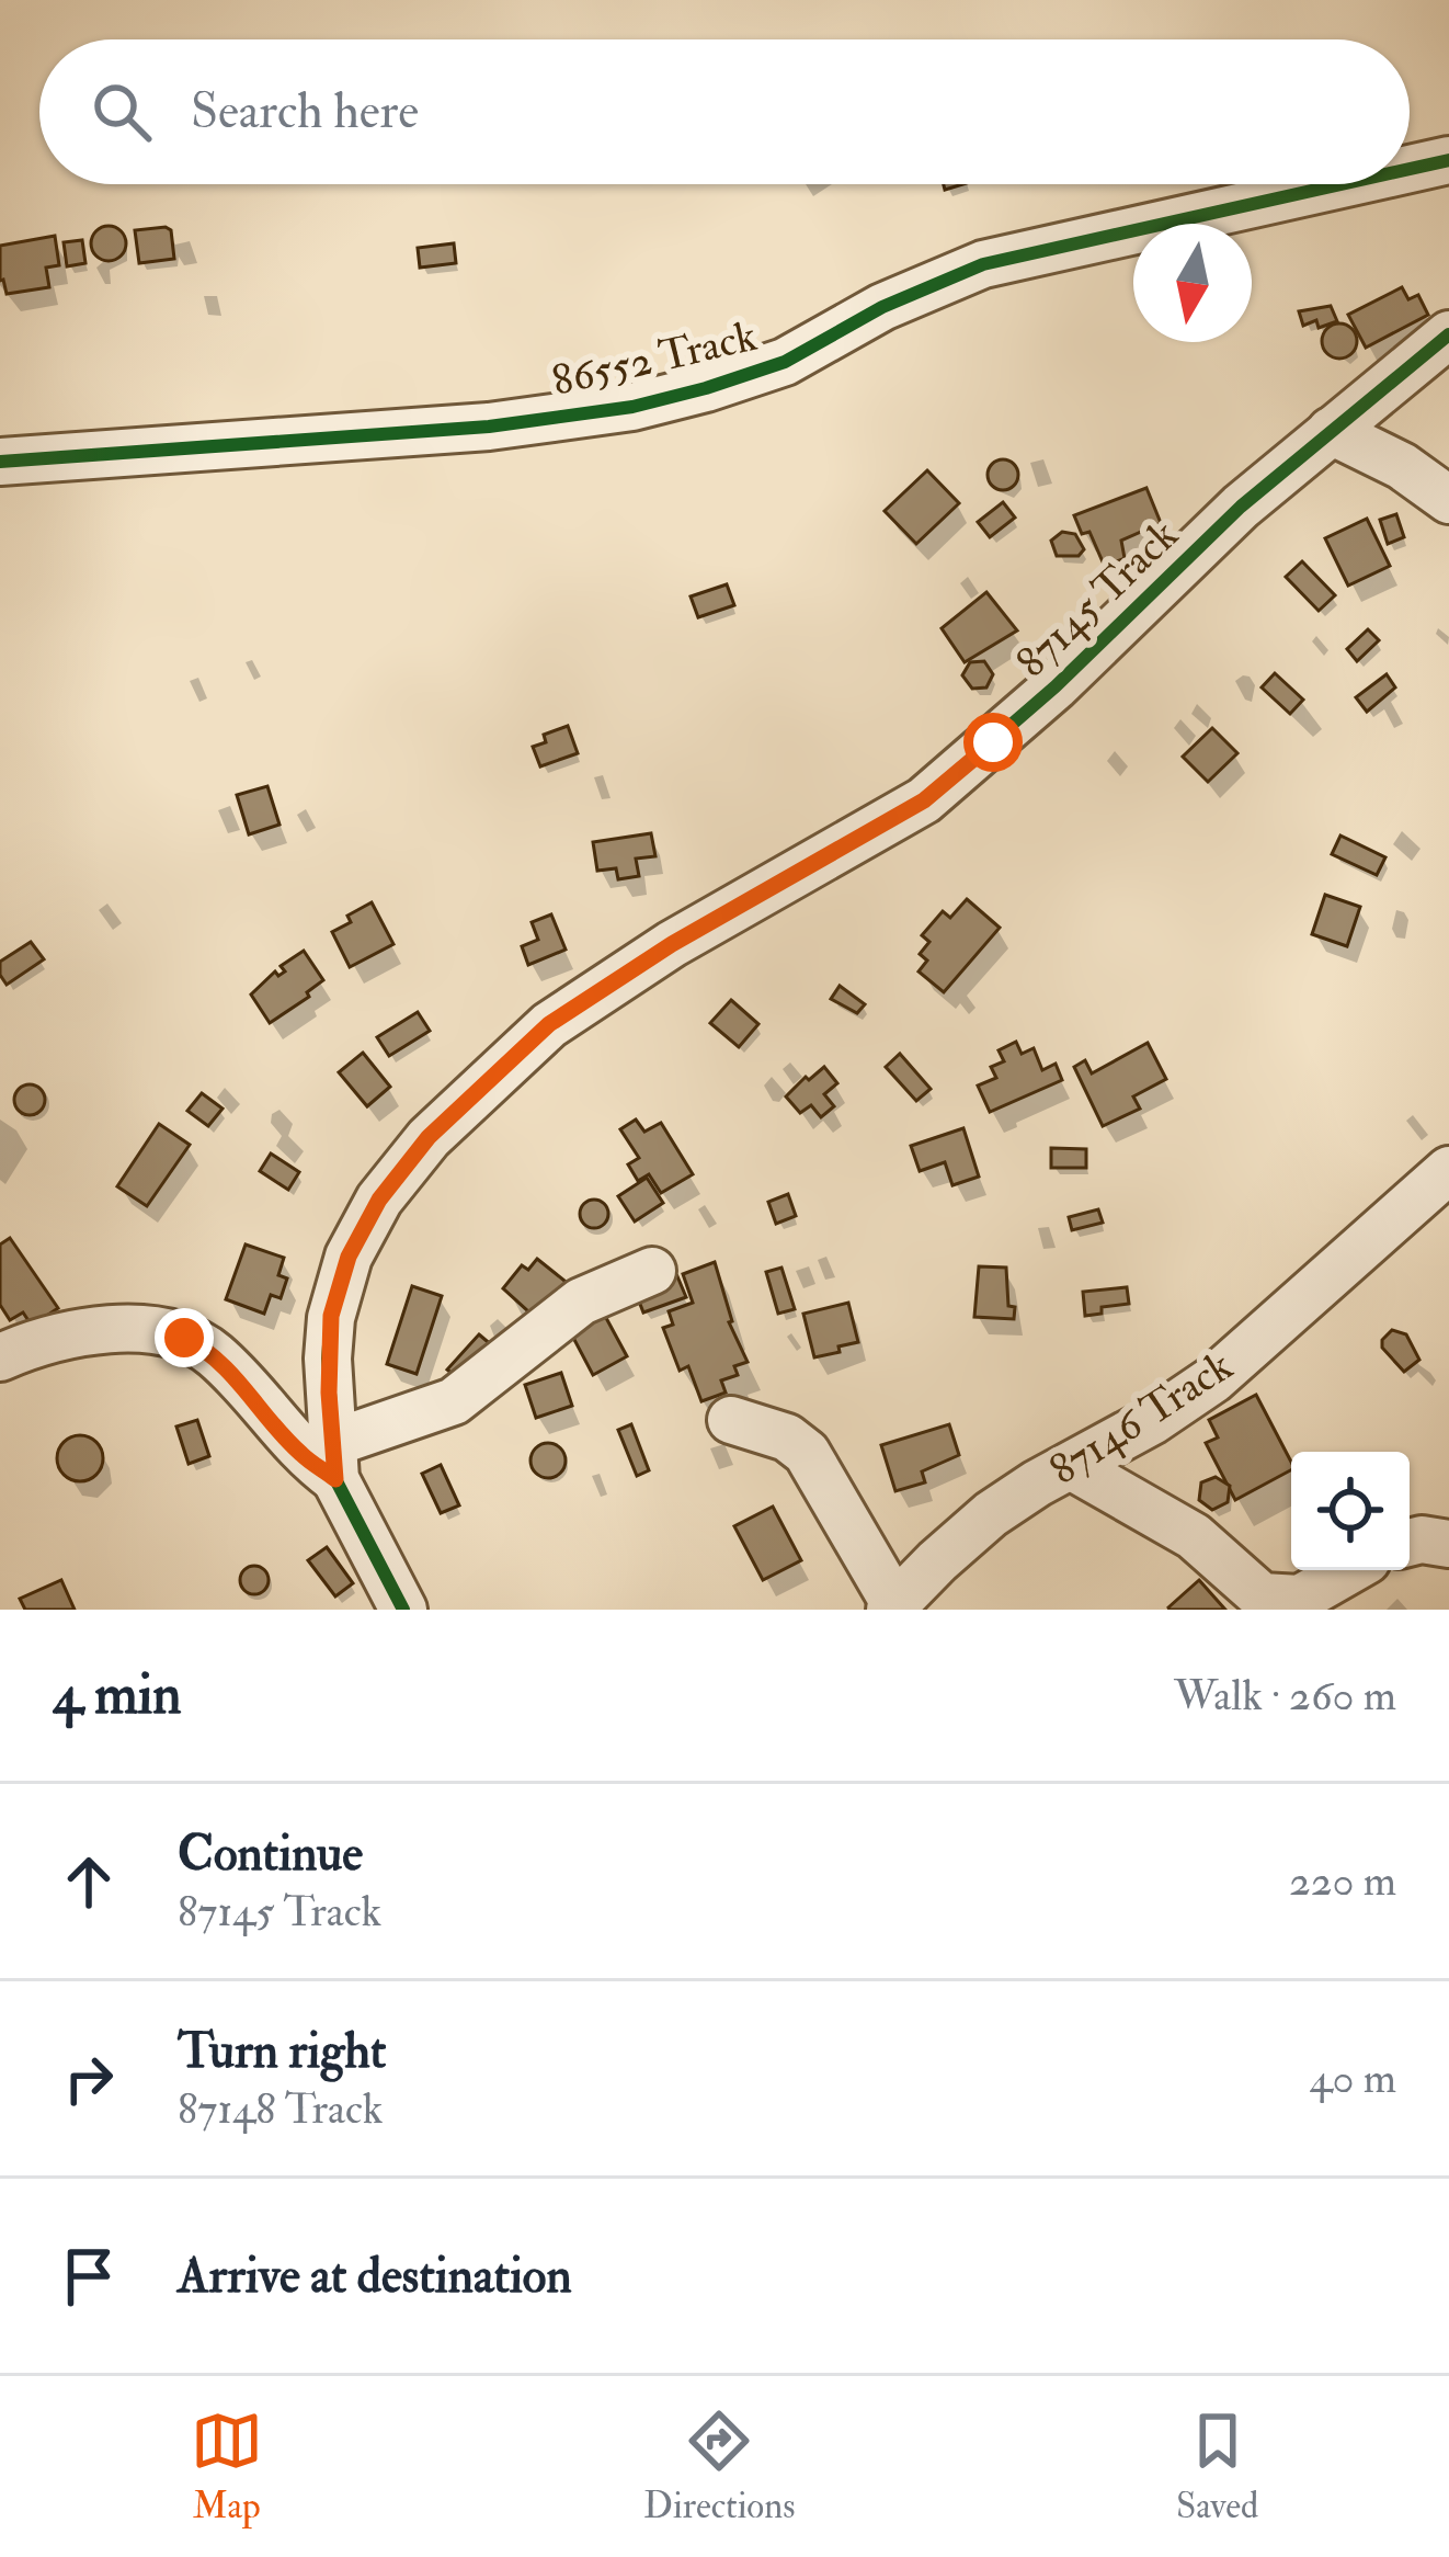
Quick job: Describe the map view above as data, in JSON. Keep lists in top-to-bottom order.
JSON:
{
  "streets": {
    "street": ["86552 Track", "87145 Track", "87146 Track"]
  },
  "north": "bottom",
  "page": {
    "search": "Search here",
    "heading": ["4 min", "Walk · 260 m"],
    "list": [
      ["Continue", "87145 Track", "220 m"],
      ["Turn right", "87148 Track", "40 m"],
      "Arrive at destination"
    ],
    "nav": ["Map", "Directions", "Saved"]
  }
}
